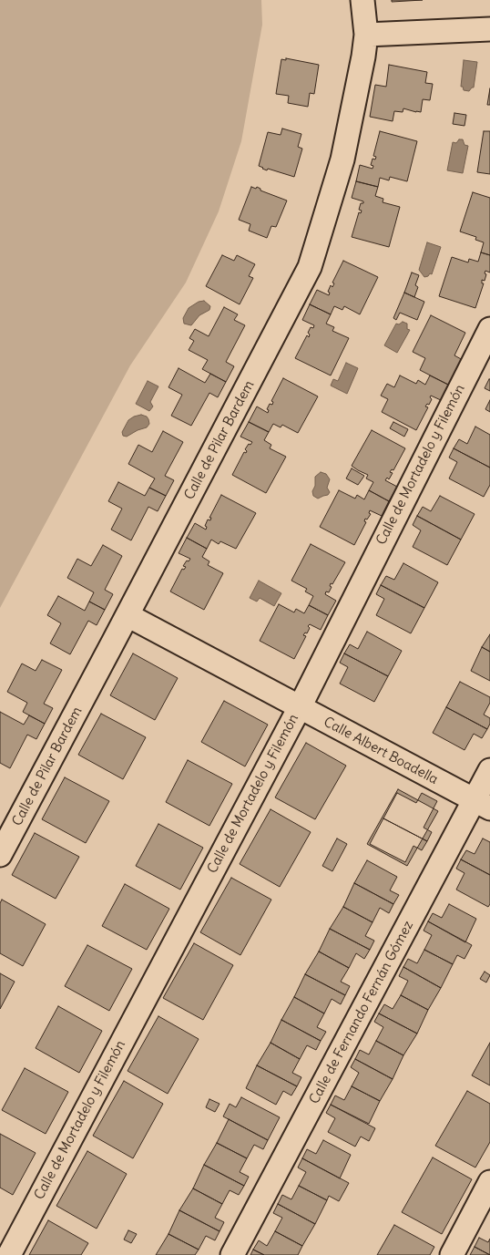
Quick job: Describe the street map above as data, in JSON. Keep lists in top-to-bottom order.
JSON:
{
  "streets": {
    "street": [
      "Calle de Pilar Bardem",
      "Calle de Mortadelo y Filemón",
      "Calle Albert Boadella",
      "Calle de Fernando Fernán Gómez"
    ]
  },
  "crossings": [
    ["Calle de Pilar Bardem", "Calle Albert Boadella"],
    ["Calle de Mortadelo y Filemón", "Calle Albert Boadella"],
    ["Calle Albert Boadella", "Calle de Fernando Fernán Gómez"]
  ]
}
